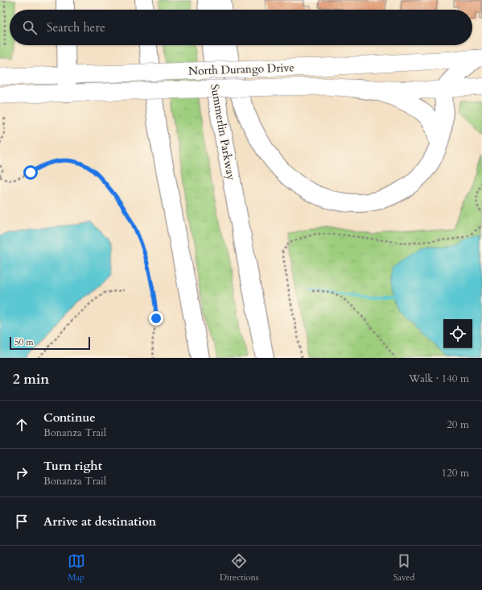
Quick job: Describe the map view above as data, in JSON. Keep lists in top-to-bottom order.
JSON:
{
  "streets": {
    "highway": ["Summerlin Parkway"],
    "main road": ["North Durango Drive"]
  },
  "scale_bar": "50 m",
  "page": {
    "search": "Search here",
    "scale": "50 m",
    "heading": ["2 min", "Walk · 140 m"],
    "list": [
      ["Continue", "Bonanza Trail", "20 m"],
      ["Turn right", "Bonanza Trail", "120 m"],
      "Arrive at destination"
    ],
    "nav": ["Map", "Directions", "Saved"]
  }
}
